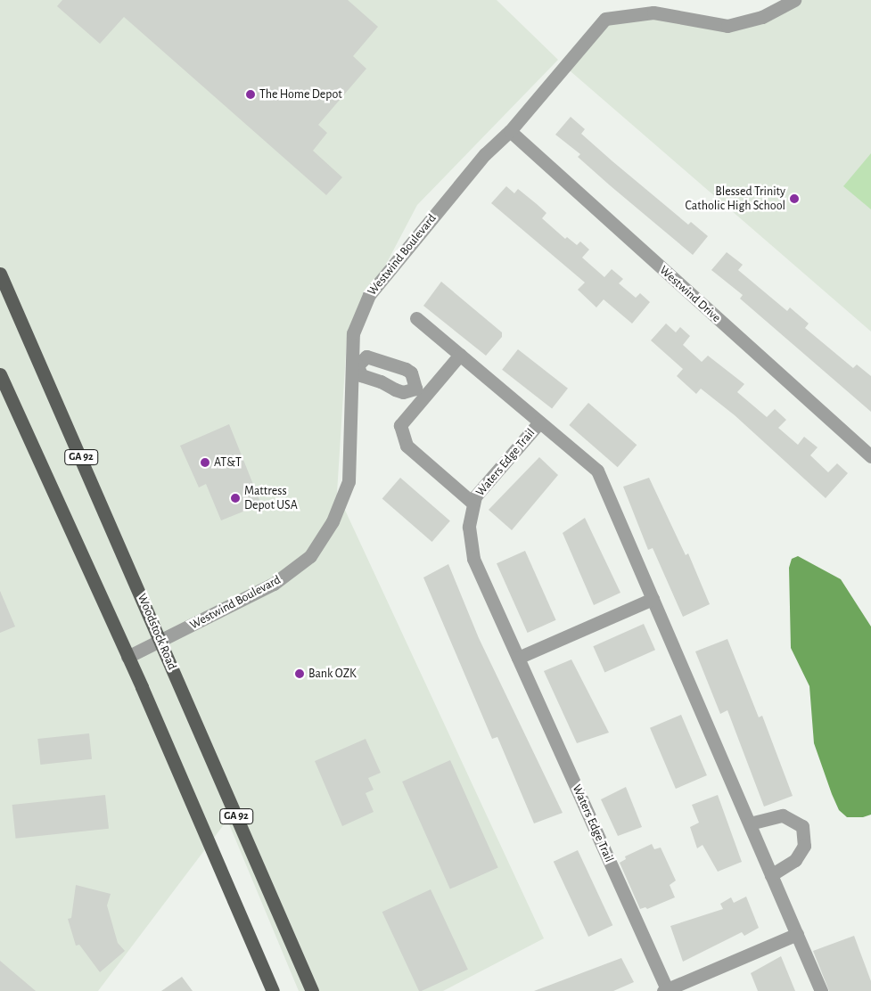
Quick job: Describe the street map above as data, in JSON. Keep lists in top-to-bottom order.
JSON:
{
  "streets": {
    "main road": ["GA 92", "Woodstock Road"],
    "street": ["Westwind Boulevard", "Westwind Drive", "Waters Edge Trail"]
  },
  "crossings": [
    ["Westwind Boulevard", "Westwind Drive"],
    ["Westwind Boulevard", "GA 92"],
    ["Westwind Boulevard", "Woodstock Road"]
  ],
  "places": [
    "The Home Depot",
    "Blessed Trinity Catholic High School",
    "AT&T",
    "Mattress Depot USA",
    "Bank OZK"
  ]
}
